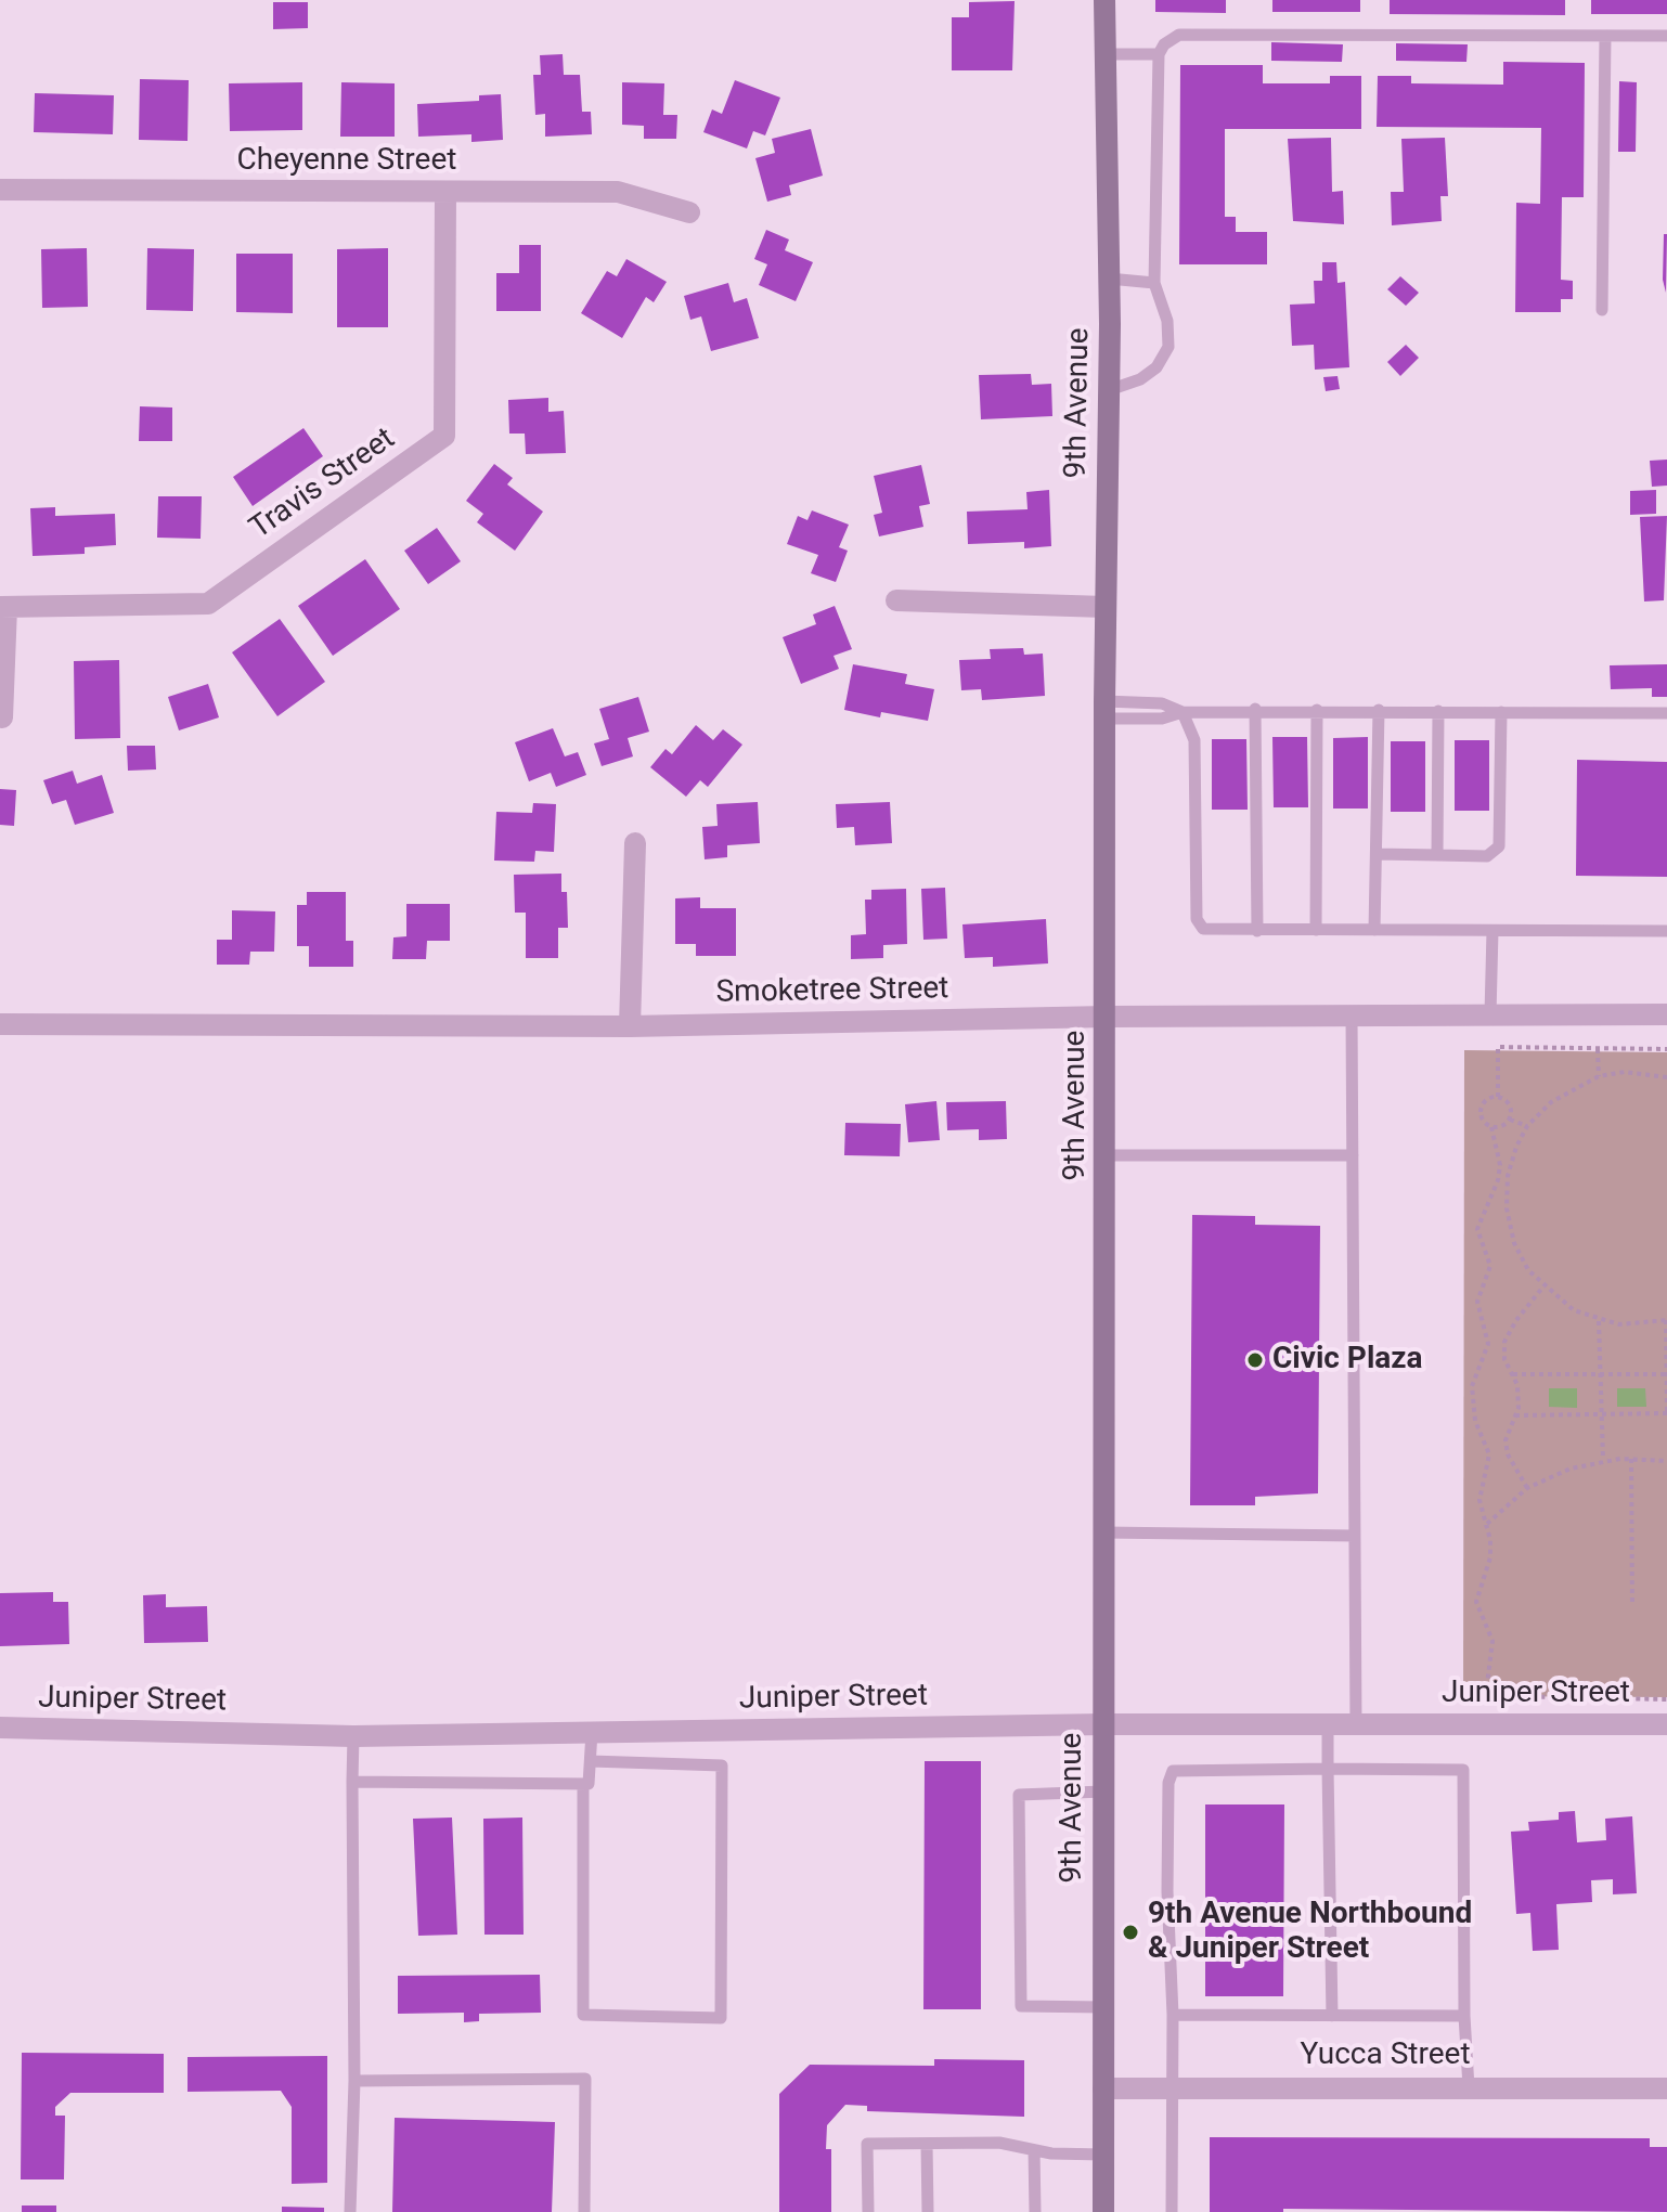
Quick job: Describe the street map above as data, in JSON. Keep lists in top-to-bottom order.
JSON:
{
  "streets": {
    "street": [
      "Cheyenne Street",
      "9th Avenue",
      "Travis Street",
      "Smoketree Street",
      "Juniper Street",
      "Yucca Street"
    ]
  },
  "crossings": [
    ["Cheyenne Street", "Travis Street"],
    ["9th Avenue", "Smoketree Street"],
    ["9th Avenue", "Juniper Street"],
    ["9th Avenue", "Yucca Street"]
  ],
  "places": ["Civic Plaza", "9th Avenue Northbound & Juniper Street"]
}
